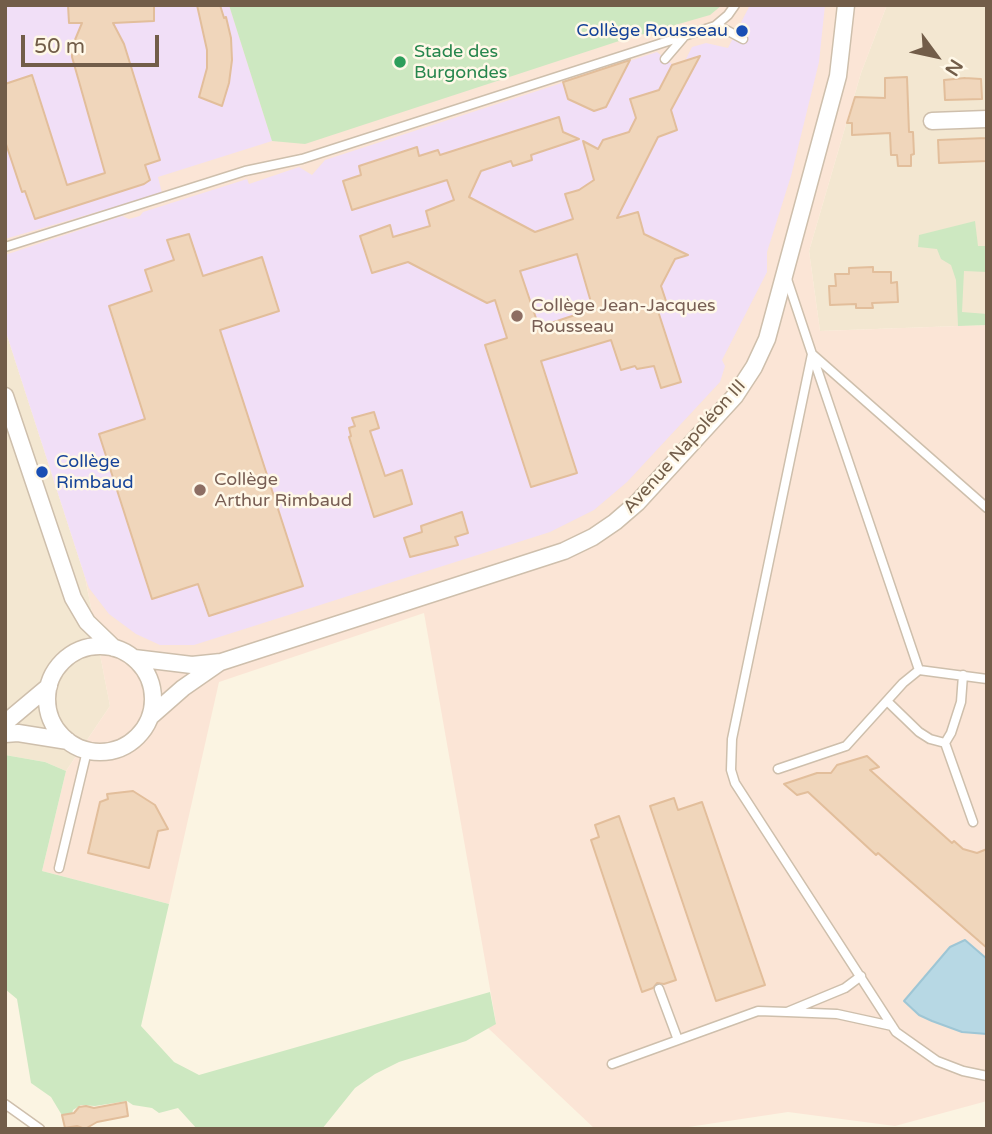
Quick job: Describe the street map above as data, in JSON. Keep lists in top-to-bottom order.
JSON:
{
  "streets": {
    "street": ["Avenue Napoléon III"]
  },
  "places": [
    "Collège Rousseau",
    "Stade des Burgondes",
    "Collège Jean-Jacques Rousseau",
    "Collège Rimbaud",
    "Collège Arthur Rimbaud"
  ],
  "scale_bar": "50 m",
  "north": "bottom right"
}
